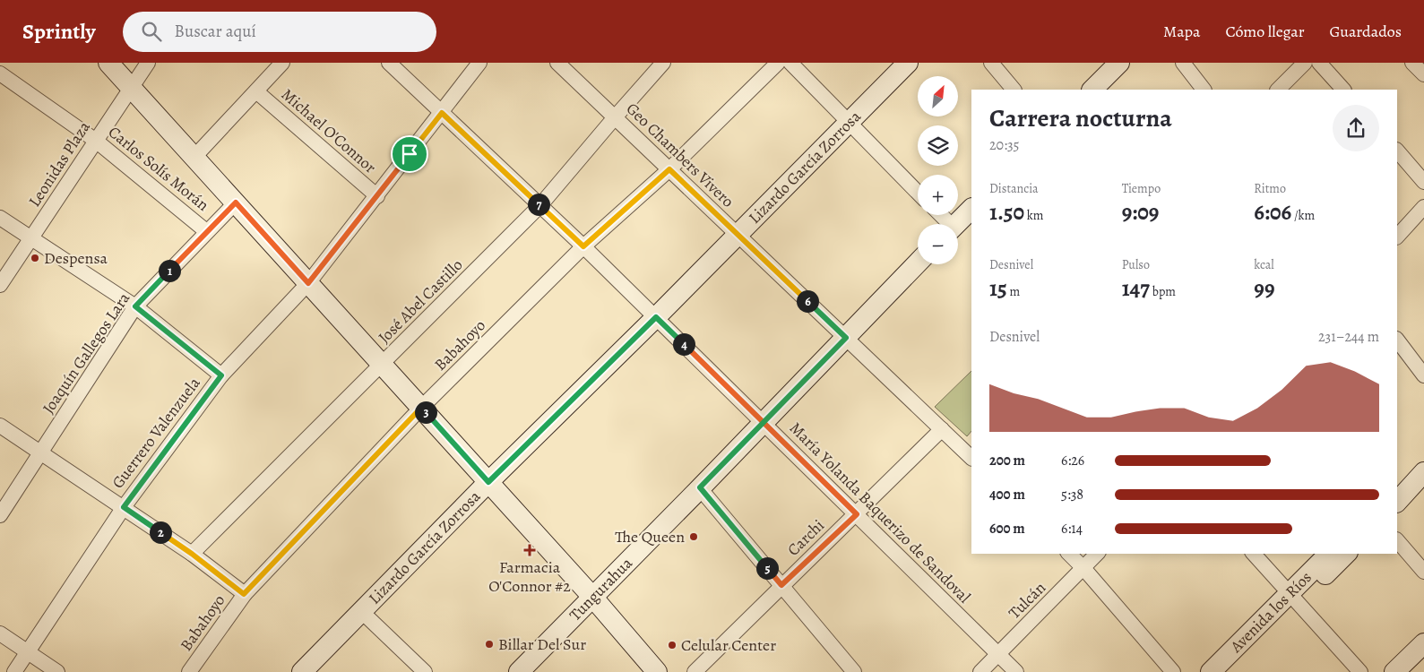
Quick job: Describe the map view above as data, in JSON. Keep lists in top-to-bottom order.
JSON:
{
  "streets": {
    "street": [
      "Michael O'Connor",
      "Geo Chambers Vivero",
      "Leonidas Plaza",
      "Lizardo García Zorrosa",
      "Carlos Solís Morán",
      "José Abel Castillo",
      "Babahoyo",
      "Joaquín Gallegos Lara",
      "Guerrero Valenzuela",
      "María Yolanda Baquerizo de Sandoval",
      "Carchi",
      "Tungurahua",
      "Tulcán",
      "Avenida los Ríos"
    ]
  },
  "crossings": [
    ["Michael O'Connor", "Guerrero Valenzuela"],
    ["Geo Chambers Vivero", "Lizardo García Zorrosa"],
    ["Geo Chambers Vivero", "José Abel Castillo"],
    ["Geo Chambers Vivero", "Babahoyo"],
    ["Geo Chambers Vivero", "Carchi"],
    ["Geo Chambers Vivero", "Tungurahua"],
    ["Leonidas Plaza", "Carlos Solís Morán"],
    ["Lizardo García Zorrosa", "María Yolanda Baquerizo de Sandoval"],
    ["Carlos Solís Morán", "Joaquín Gallegos Lara"],
    ["José Abel Castillo", "María Yolanda Baquerizo de Sandoval"],
    ["Babahoyo", "María Yolanda Baquerizo de Sandoval"],
    ["Guerrero Valenzuela", "María Yolanda Baquerizo de Sandoval"],
    ["María Yolanda Baquerizo de Sandoval", "Carchi"],
    ["María Yolanda Baquerizo de Sandoval", "Tungurahua"],
    ["María Yolanda Baquerizo de Sandoval", "Tulcán"]
  ],
  "places": {
    "other": [
      "Despensa",
      "The Queen",
      "Billar Del Sur",
      "Celular Center"
    ],
    "health": ["Farmacia O'Connor #2"]
  },
  "north": "top right",
  "page": {
    "header": "Sprintly",
    "search": "Buscar aquí",
    "nav": ["Mapa", "Cómo llegar", "Guardados"],
    "map_buttons": ["+", "−"],
    "heading": ["Carrera nocturna", "20:35"],
    "stats": [
      ["Distancia", "1.50 km"],
      ["Tiempo", "9:09"],
      ["Ritmo", "6:06 /km"],
      ["Desnivel", "15 m"],
      ["Pulso", "147 bpm"],
      ["kcal", "99"]
    ],
    "pins": [
      "7",
      "1",
      "6",
      "4",
      "3",
      "2",
      "5"
    ],
    "chart": ["Desnivel", "231–244 m"],
    "list": [
      {
        "name": "200 m",
        "note": "6:26"
      },
      {
        "name": "400 m",
        "note": "5:38"
      },
      {
        "name": "600 m",
        "note": "6:14"
      }
    ]
  }
}
